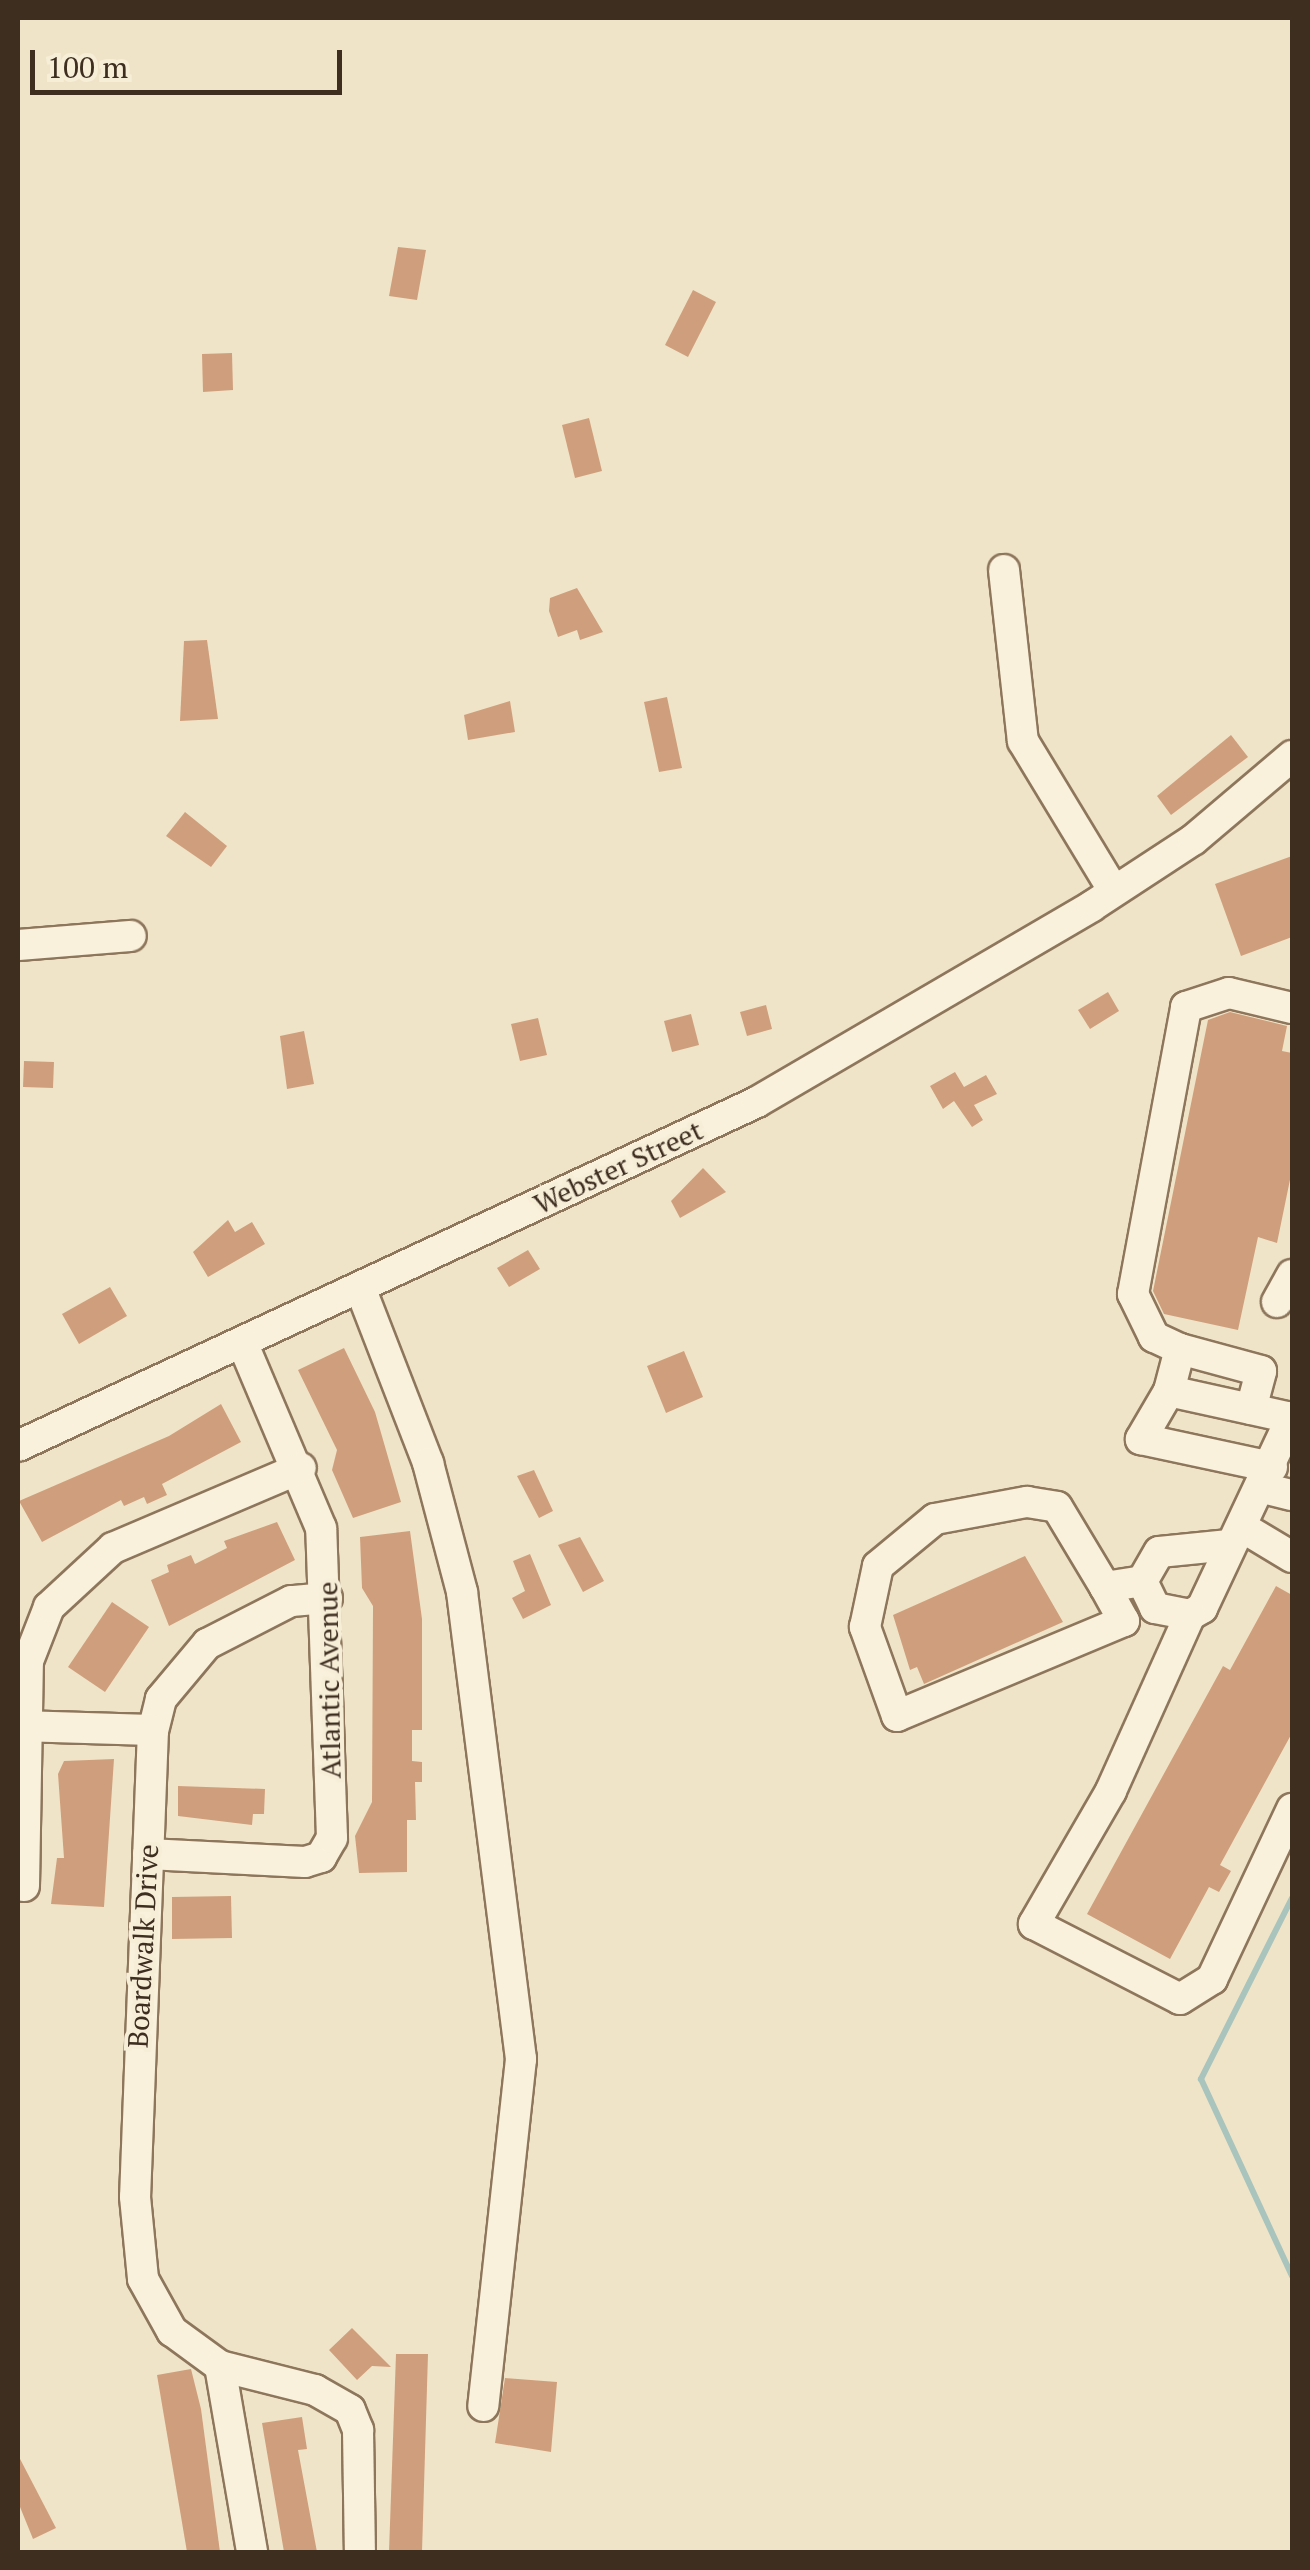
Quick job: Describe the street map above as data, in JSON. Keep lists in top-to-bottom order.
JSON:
{
  "streets": {
    "street": ["Webster Street", "Atlantic Avenue", "Boardwalk Drive"]
  },
  "crossings": [
    ["Webster Street", "Atlantic Avenue"],
    ["Atlantic Avenue", "Boardwalk Drive"]
  ],
  "scale_bar": "100 m"
}
